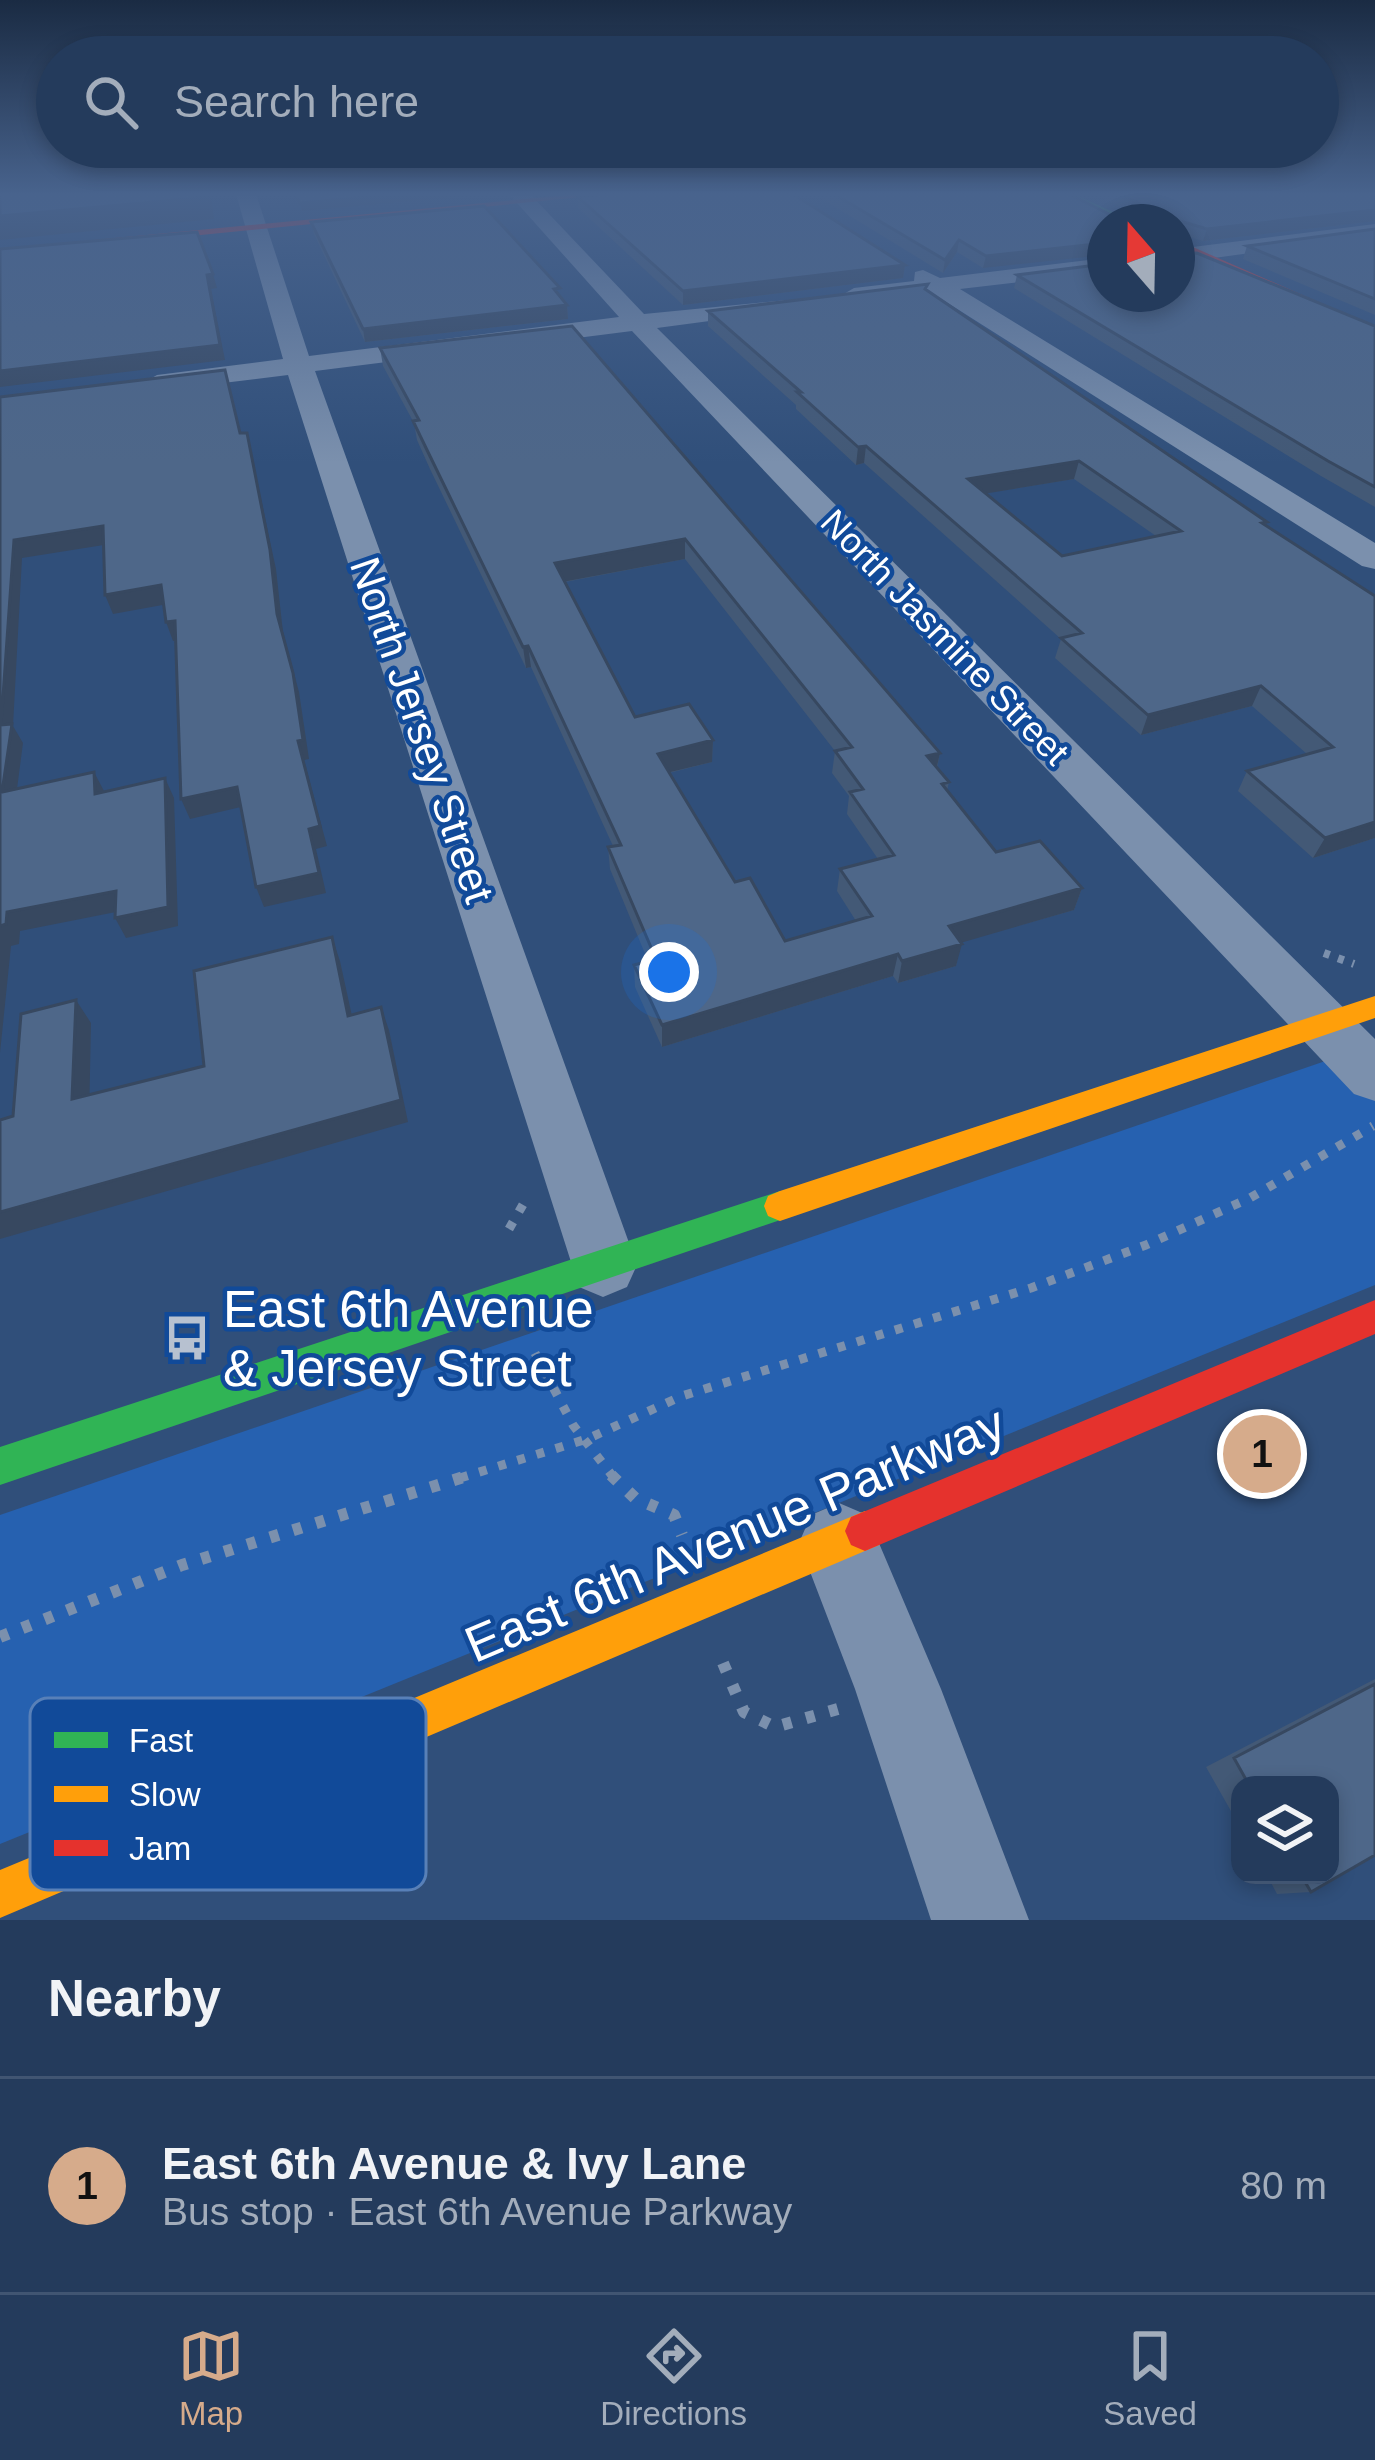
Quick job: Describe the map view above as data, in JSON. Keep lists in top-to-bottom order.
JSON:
{
  "streets": {
    "street": ["North Jasmine Street", "North Jersey Street", "East 6th Avenue Parkway"]
  },
  "places": {
    "bus stop": ["East 6th Avenue & Jersey Street"]
  },
  "legend": ["Fast", "Slow", "Jam"],
  "north": "top",
  "page": {
    "search": "Search here",
    "pins": "1",
    "heading": "Nearby",
    "list": [
      {
        "mark": "1",
        "name": "East 6th Avenue & Ivy Lane",
        "note": "Bus stop · East 6th Avenue Parkway",
        "value": "80 m"
      }
    ],
    "nav": ["Map", "Directions", "Saved"]
  }
}
